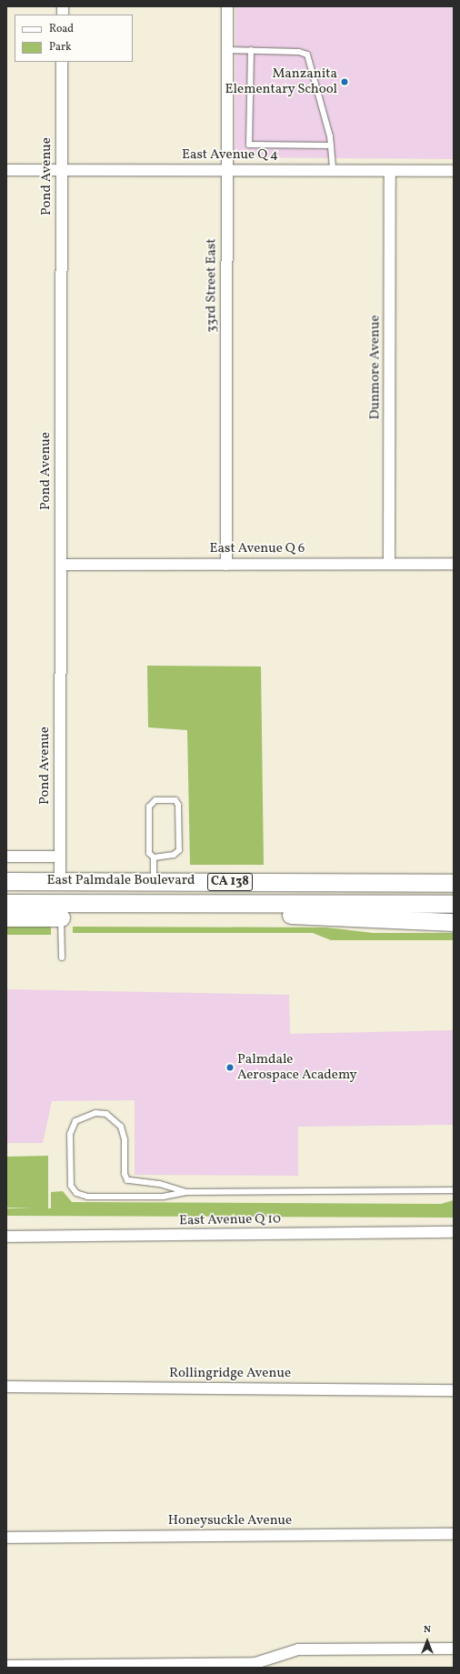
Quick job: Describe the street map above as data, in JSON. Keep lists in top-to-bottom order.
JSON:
{
  "streets": {
    "highway": ["East Palmdale Boulevard", "CA 138"],
    "street": [
      "East Avenue Q 4",
      "Pond Avenue",
      "33rd Street East",
      "Dunmore Avenue",
      "East Avenue Q 6",
      "East Avenue Q 10",
      "Rollingridge Avenue",
      "Honeysuckle Avenue"
    ]
  },
  "crossings": [
    ["East Avenue Q 4", "Pond Avenue"],
    ["East Avenue Q 4", "33rd Street East"],
    ["East Avenue Q 4", "Dunmore Avenue"],
    ["Pond Avenue", "East Avenue Q 6"],
    ["Pond Avenue", "East Palmdale Boulevard"],
    ["33rd Street East", "East Avenue Q 6"],
    ["Dunmore Avenue", "East Avenue Q 6"]
  ],
  "places": ["Manzanita Elementary School", "Palmdale Aerospace Academy"],
  "legend": ["Road", "Park"],
  "north": "top"
}
